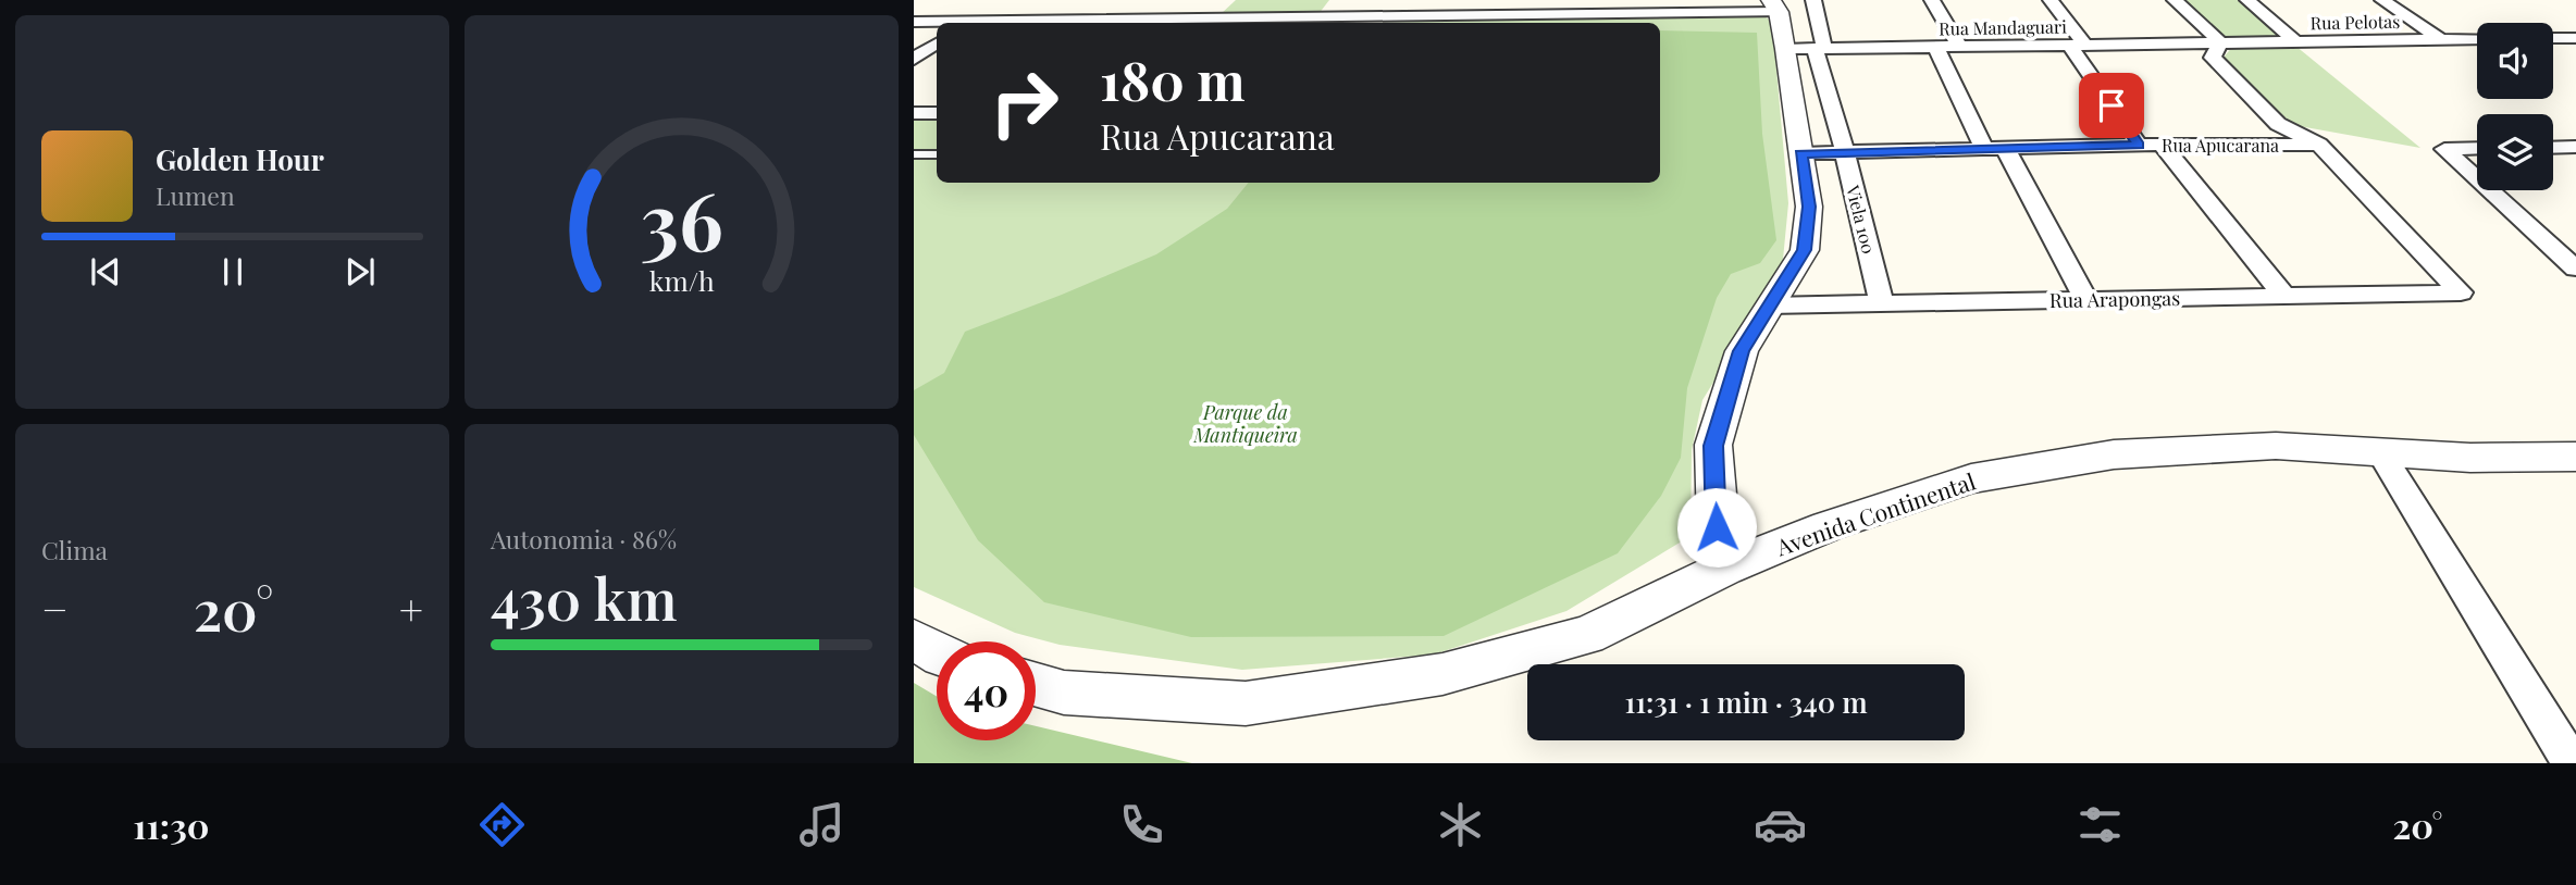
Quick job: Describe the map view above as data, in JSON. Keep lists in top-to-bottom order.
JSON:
{
  "streets": {
    "street": [
      "Rua Pelotas",
      "Rua Mandaguari",
      "Rua Apucarana",
      "Viela 100",
      "Rua Arapongas",
      "Avenida Continental"
    ]
  },
  "crossings": [
    ["Rua Pelotas", "Rua Mandaguari"],
    ["Rua Mandaguari", "Viela 100"],
    ["Rua Apucarana", "Viela 100"],
    ["Rua Apucarana", "Rua Arapongas"],
    ["Viela 100", "Rua Arapongas"]
  ],
  "parks": ["Parque da Mantiqueira"],
  "page": {
    "turn": ["180 m", "Rua Apucarana"],
    "song": ["Golden Hour", "Lumen"],
    "tile": [
      "Clima",
      ["Autonomia · 86%", "430 km"]
    ],
    "heat": ["−", "20°", "+"],
    "limit": "40",
    "trip": "11:31 · 1 min · 340 m",
    "tabs": ["11:30", "20°"],
    "gauge": ["36", "km/h"]
  }
}
